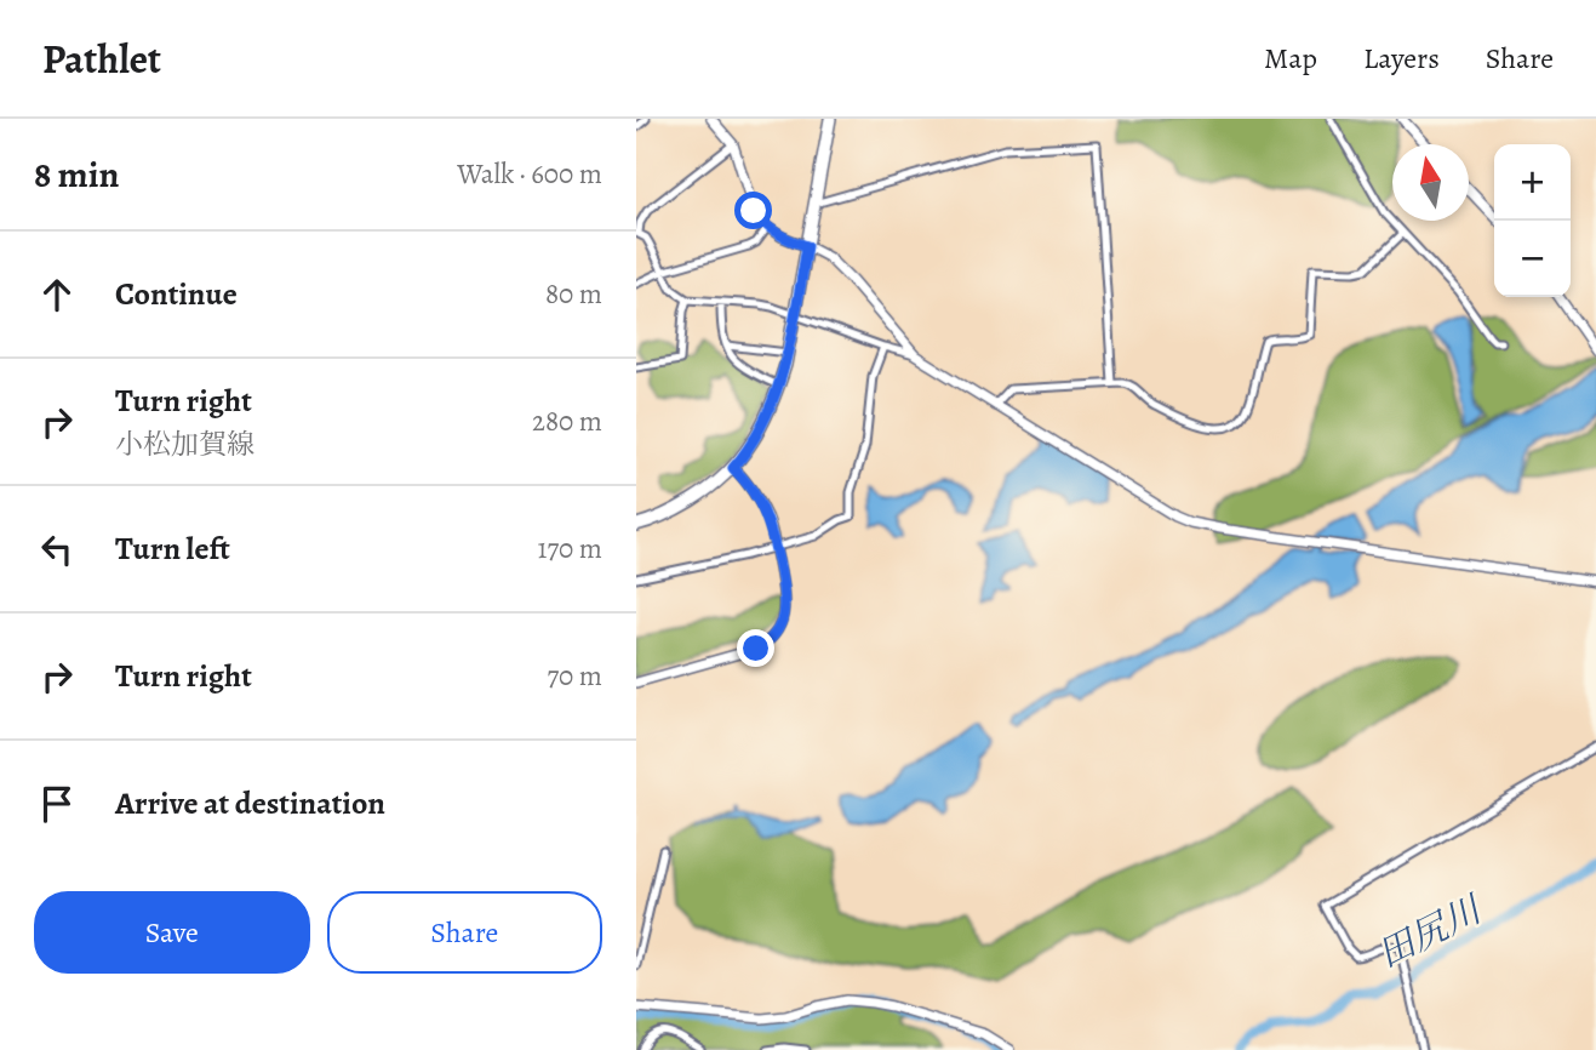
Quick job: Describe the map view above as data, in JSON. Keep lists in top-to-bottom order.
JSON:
{
  "water": ["田尻川"],
  "north": "top",
  "page": {
    "header": "Pathlet",
    "nav": ["Map", "Layers", "Share"],
    "heading": ["8 min", "Walk · 600 m"],
    "map_buttons": ["+", "−"],
    "list": [
      ["Continue", "80 m"],
      ["Turn right", "小松加賀線", "280 m"],
      ["Turn left", "170 m"],
      ["Turn right", "70 m"],
      "Arrive at destination"
    ],
    "buttons": ["Save", "Share"]
  }
}
